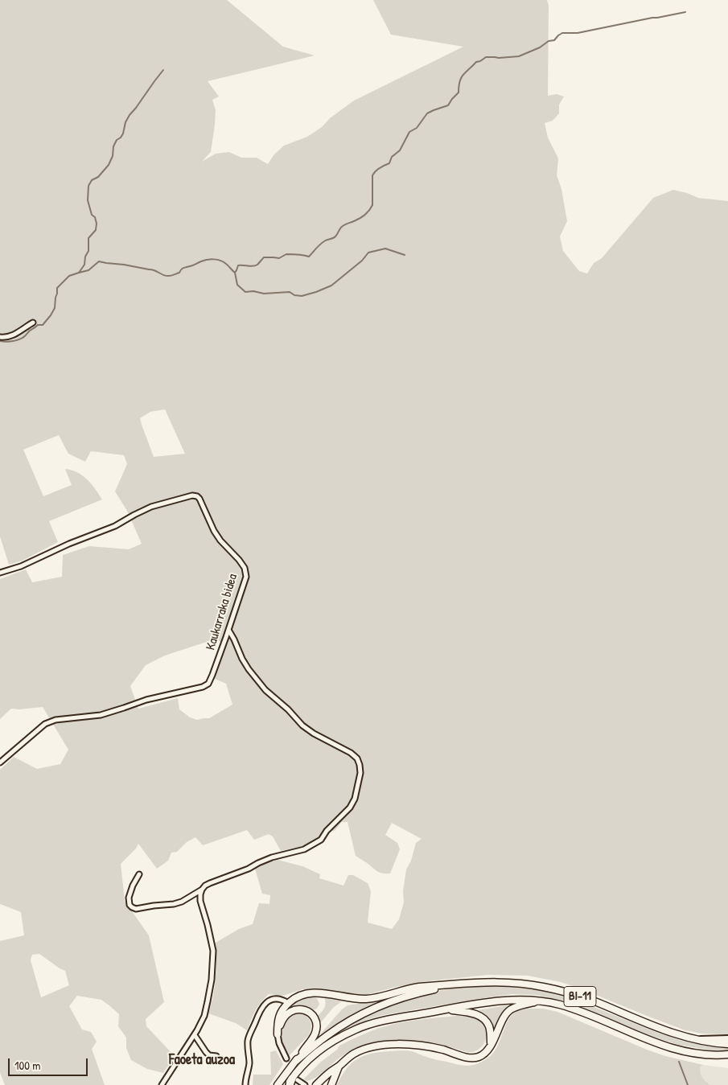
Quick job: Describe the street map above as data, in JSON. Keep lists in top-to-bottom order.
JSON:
{
  "streets": {
    "main road": ["BI-11"],
    "street": ["Kaukarraka bidea"]
  },
  "districts": ["Faoeta auzoa"],
  "scale_bar": "100 m"
}
